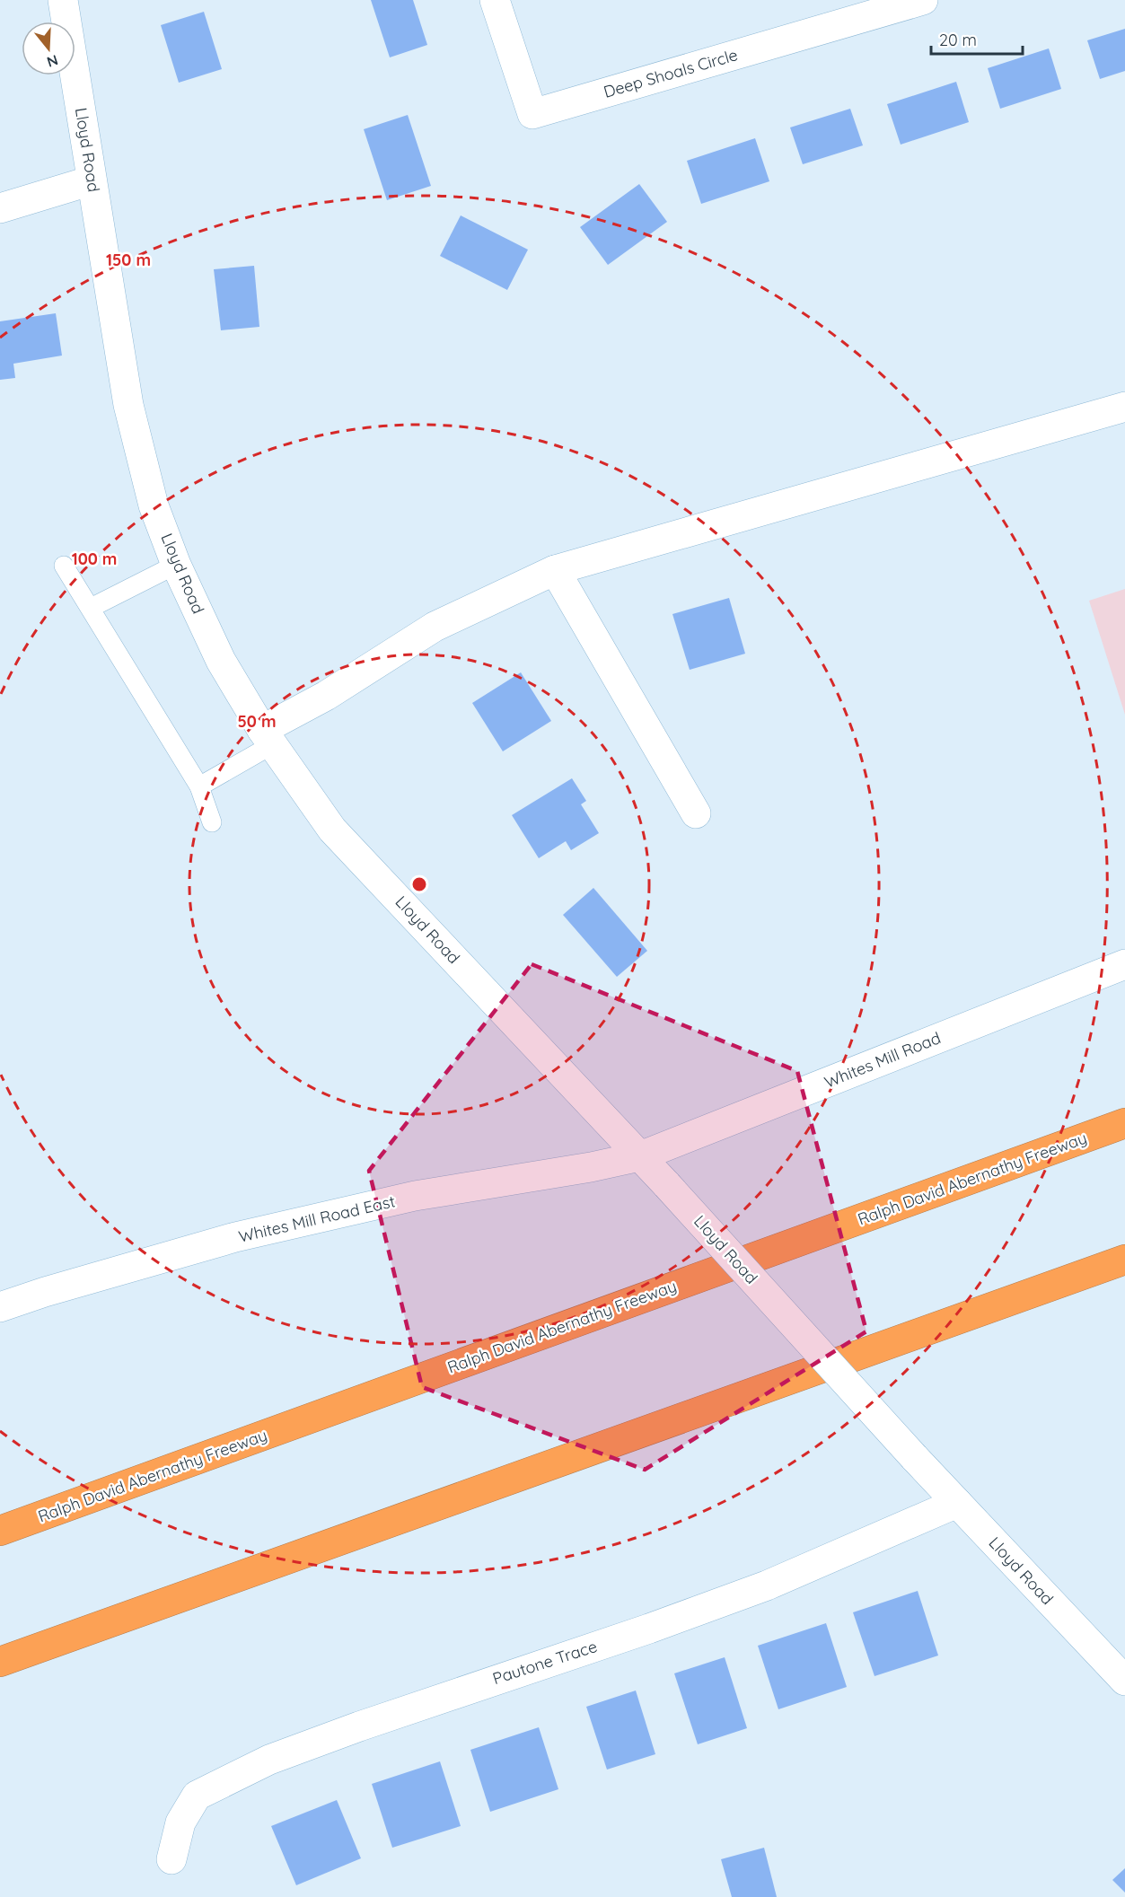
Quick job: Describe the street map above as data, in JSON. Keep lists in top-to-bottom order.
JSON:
{
  "streets": {
    "highway": ["Ralph David Abernathy Freeway"],
    "street": [
      "Deep Shoals Circle",
      "Lloyd Road",
      "Whites Mill Road",
      "Whites Mill Road East",
      "Pautone Trace"
    ]
  },
  "crossings": [
    ["Lloyd Road", "Whites Mill Road"],
    ["Lloyd Road", "Whites Mill Road East"],
    ["Lloyd Road", "Pautone Trace"],
    ["Whites Mill Road", "Whites Mill Road East"]
  ],
  "scale_bar": "20 m",
  "north": "bottom",
  "rings": ["150 m", "100 m", "50 m"]
}
